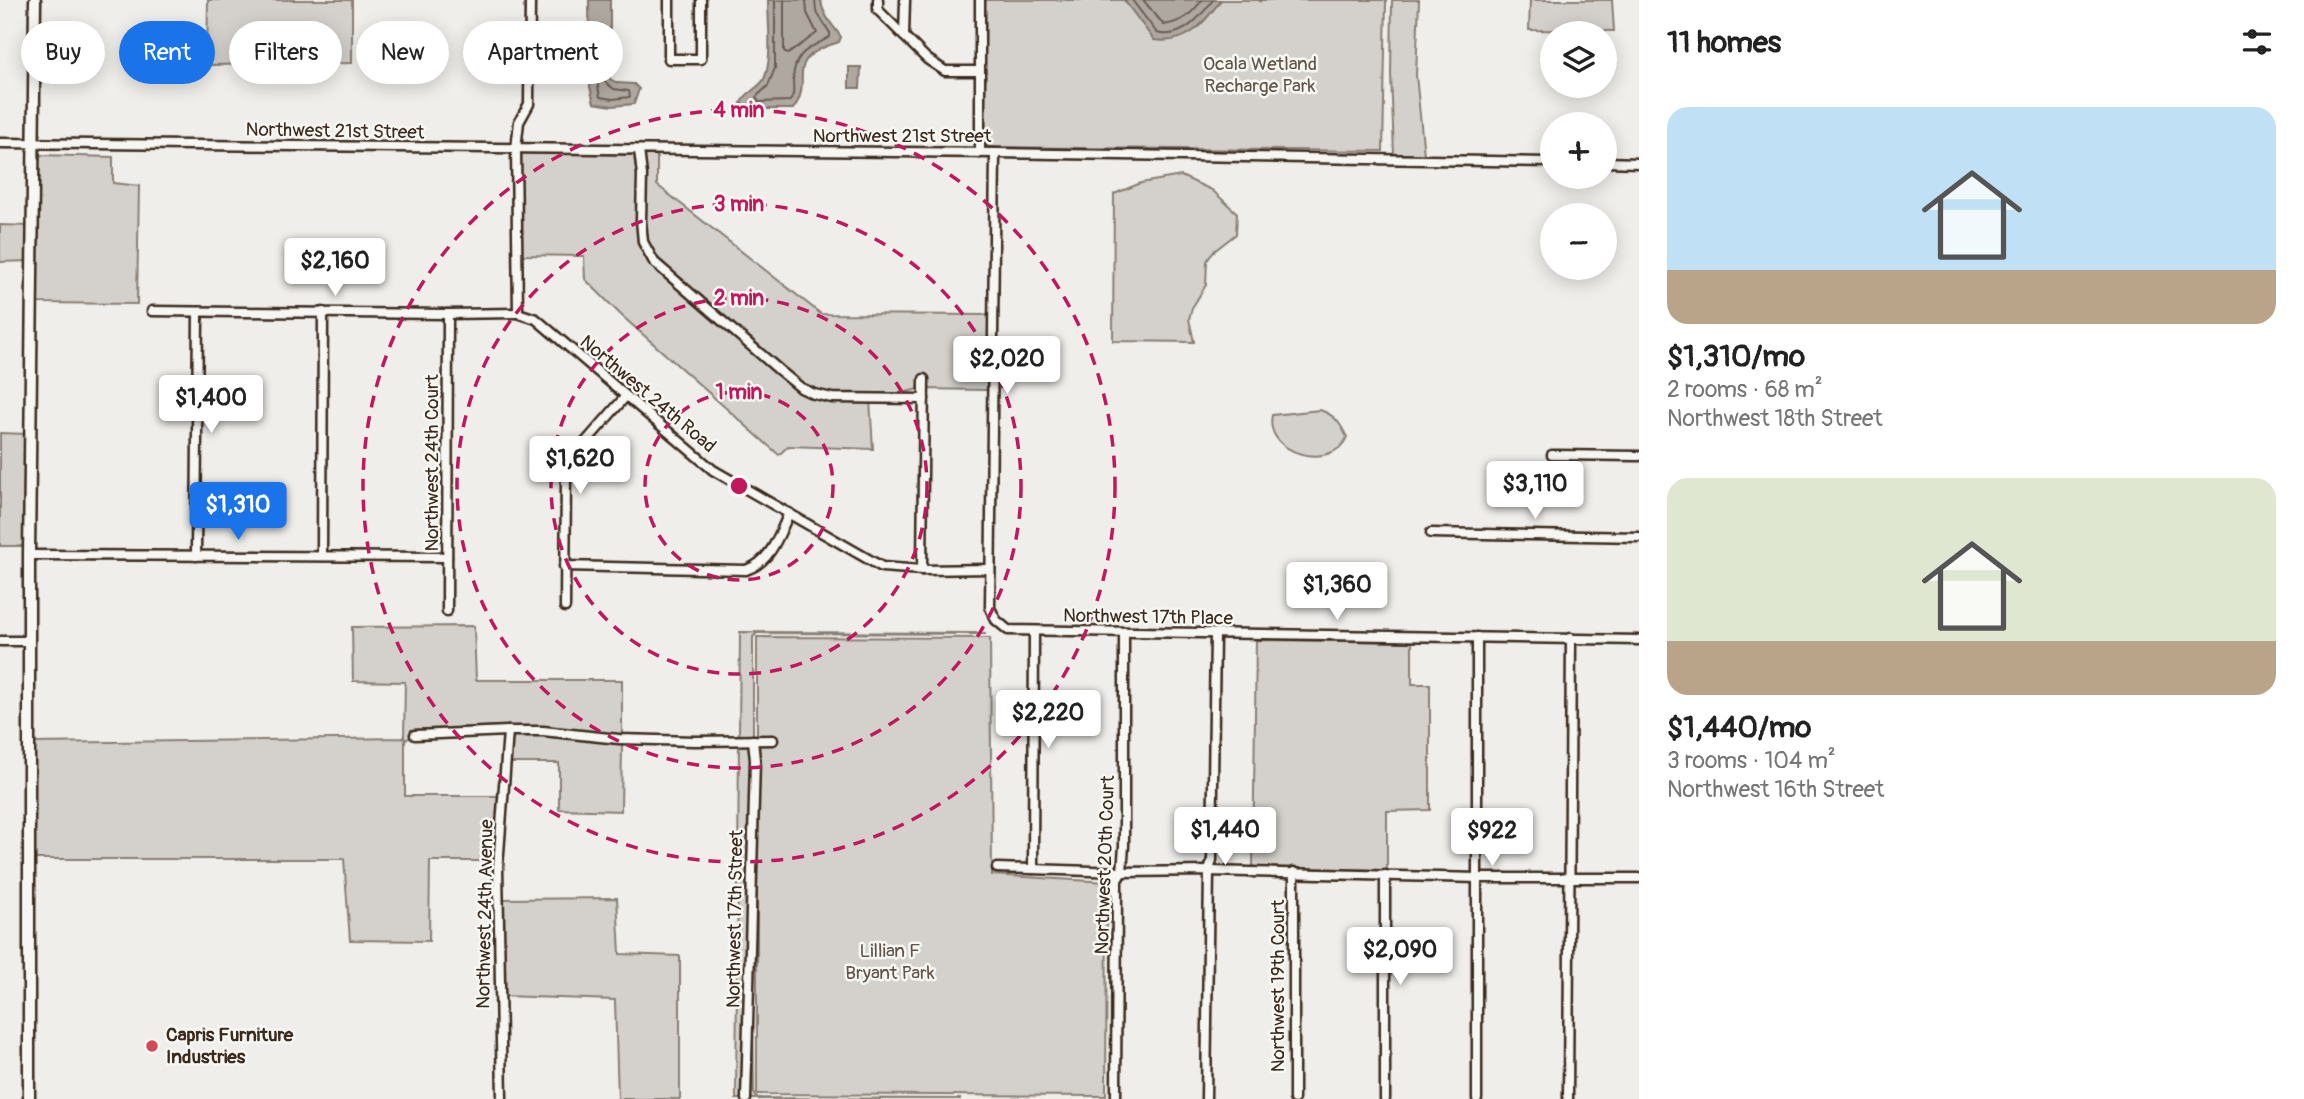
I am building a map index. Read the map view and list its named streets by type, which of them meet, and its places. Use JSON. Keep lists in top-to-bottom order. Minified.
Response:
{"streets":{"street":["Northwest 21st Street","Northwest 24th Road","Northwest 24th Court","Northwest 17th Place","Northwest 20th Court","Northwest 24th Avenue","Northwest 17th Street","Northwest 19th Court"]},"crossings":[["Northwest 21st Street","Northwest 17th Place"],["Northwest 24th Road","Northwest 17th Place"],["Northwest 17th Place","Northwest 20th Court"]],"parks":["Ocala Wetland Recharge Park","Lillian F Bryant Park"],"places":["Capris Furniture Industries"],"page":{"heading":"11 homes","map_buttons":["+","−"],"chip":["Buy","Rent","Filters","New","Apartment"],"list":[{"name":"$1,310/mo","note":"2 rooms · 68 m² · Northwest 18th Street"},{"name":"$1,440/mo","note":"3 rooms · 104 m² · Northwest 16th Street"}],"price":["$2,160","$2,020","$1,400","$1,620","$3,110","$1,310","$1,360","$2,220","$1,440","$922","$2,090"]},"rings":["4 min","3 min","2 min","1 min"]}
